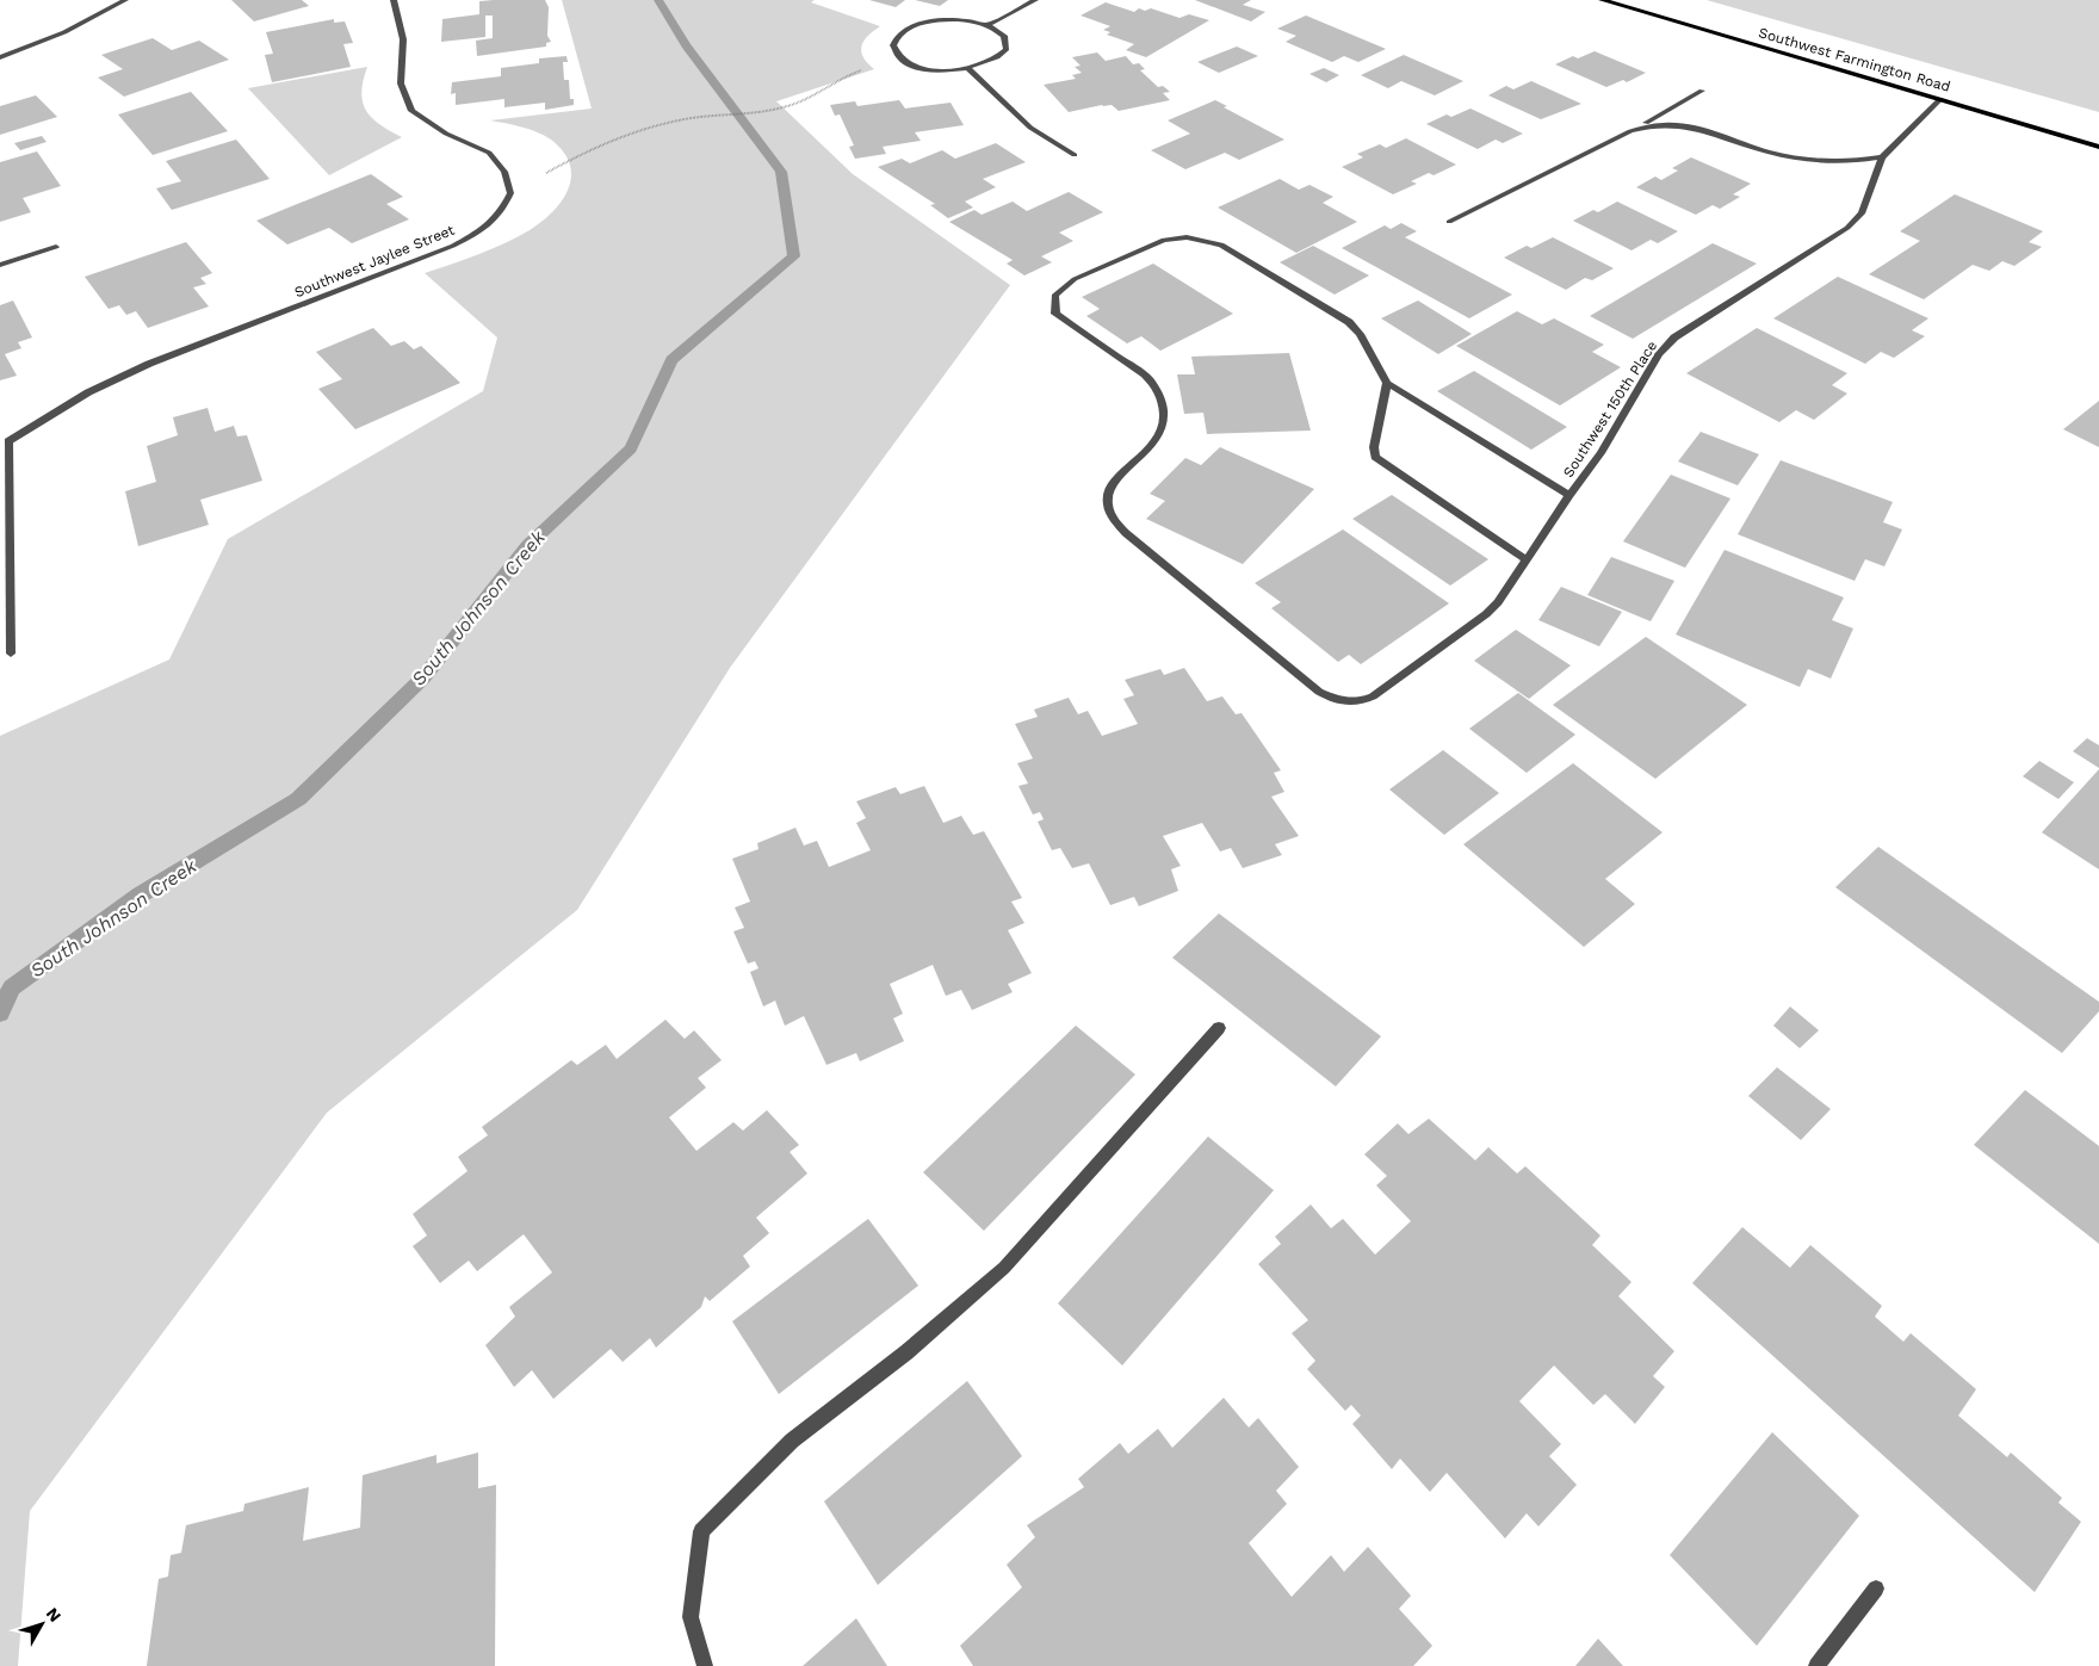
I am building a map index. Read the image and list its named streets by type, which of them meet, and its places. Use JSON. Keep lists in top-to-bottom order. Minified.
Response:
{"streets":{"main road":["Southwest Farmington Road"],"street":["Southwest Jaylee Street","Southwest 150th Place"]},"crossings":[["Southwest Farmington Road","Southwest 150th Place"]],"water":["South Johnson Creek"],"north":"top right"}
